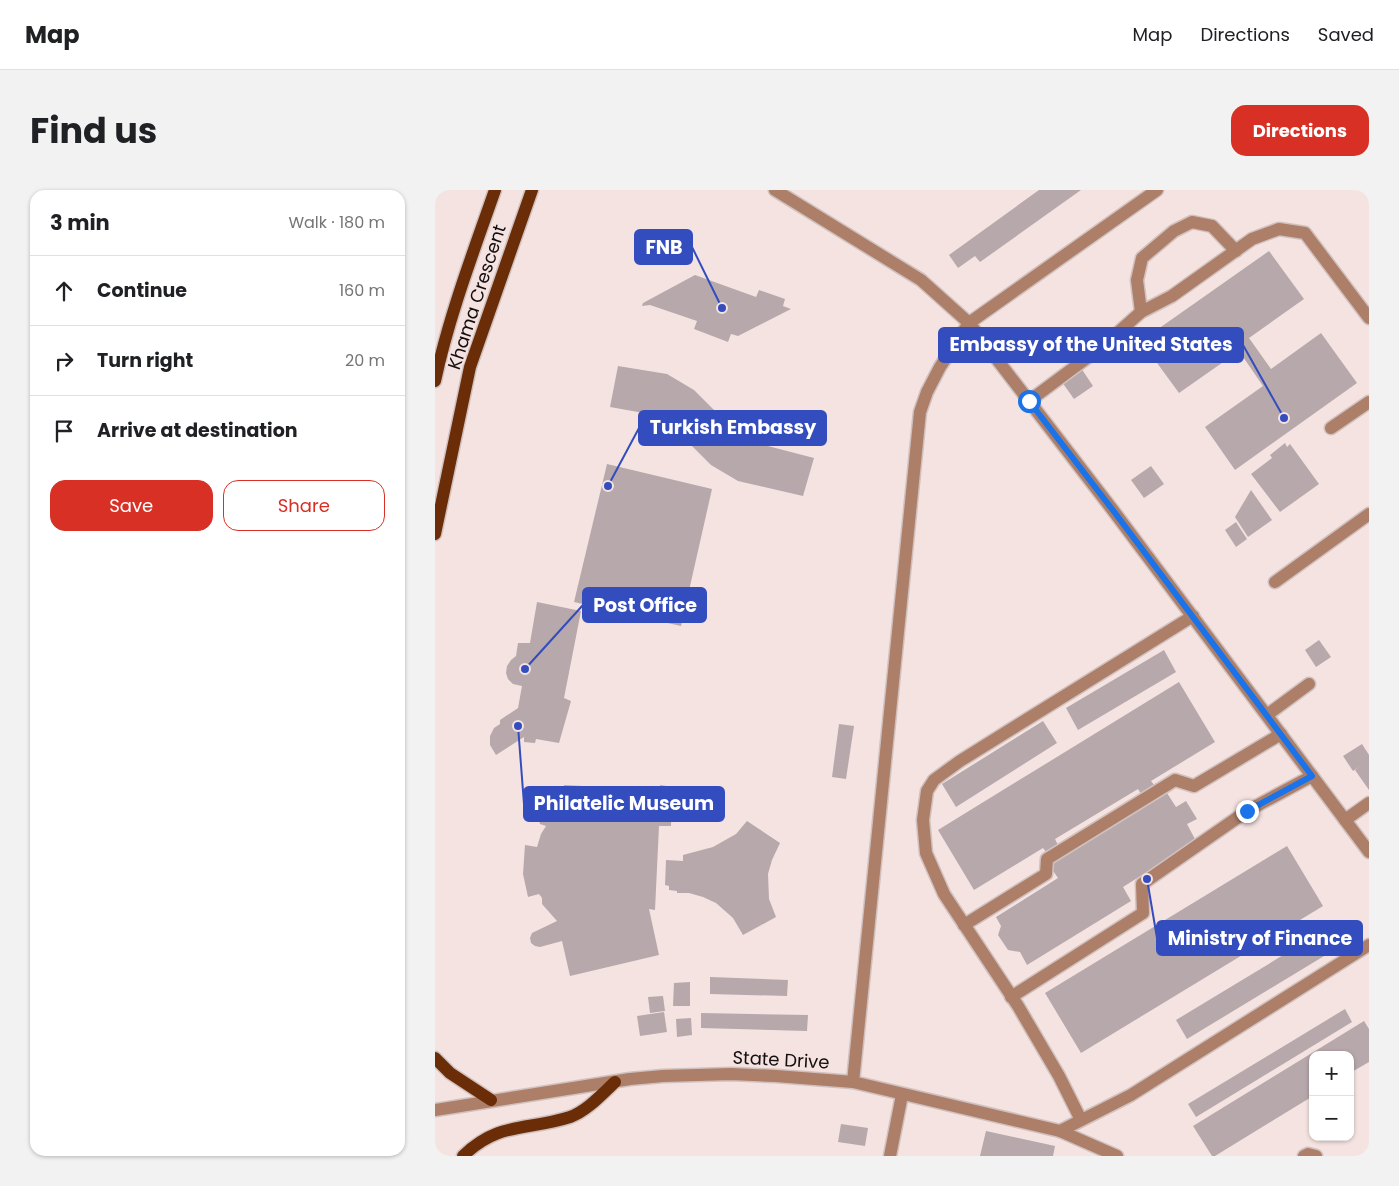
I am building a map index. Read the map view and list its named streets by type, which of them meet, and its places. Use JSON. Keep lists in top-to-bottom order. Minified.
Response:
{"streets":{"main road":["Khama Crescent"],"street":["State Drive"]},"places":["FNB","Embassy of the United States","Turkish Embassy","Post Office","Philatelic Museum","Ministry of Finance"],"page":{"header":"Map","nav":["Map","Directions","Saved"],"title":"Find us","buttons":["Directions",["Save","Share"]],"heading":["3 min","Walk · 180 m"],"list":[["Continue","160 m"],["Turn right","20 m"],"Arrive at destination"],"map_buttons":["+","−"]}}
